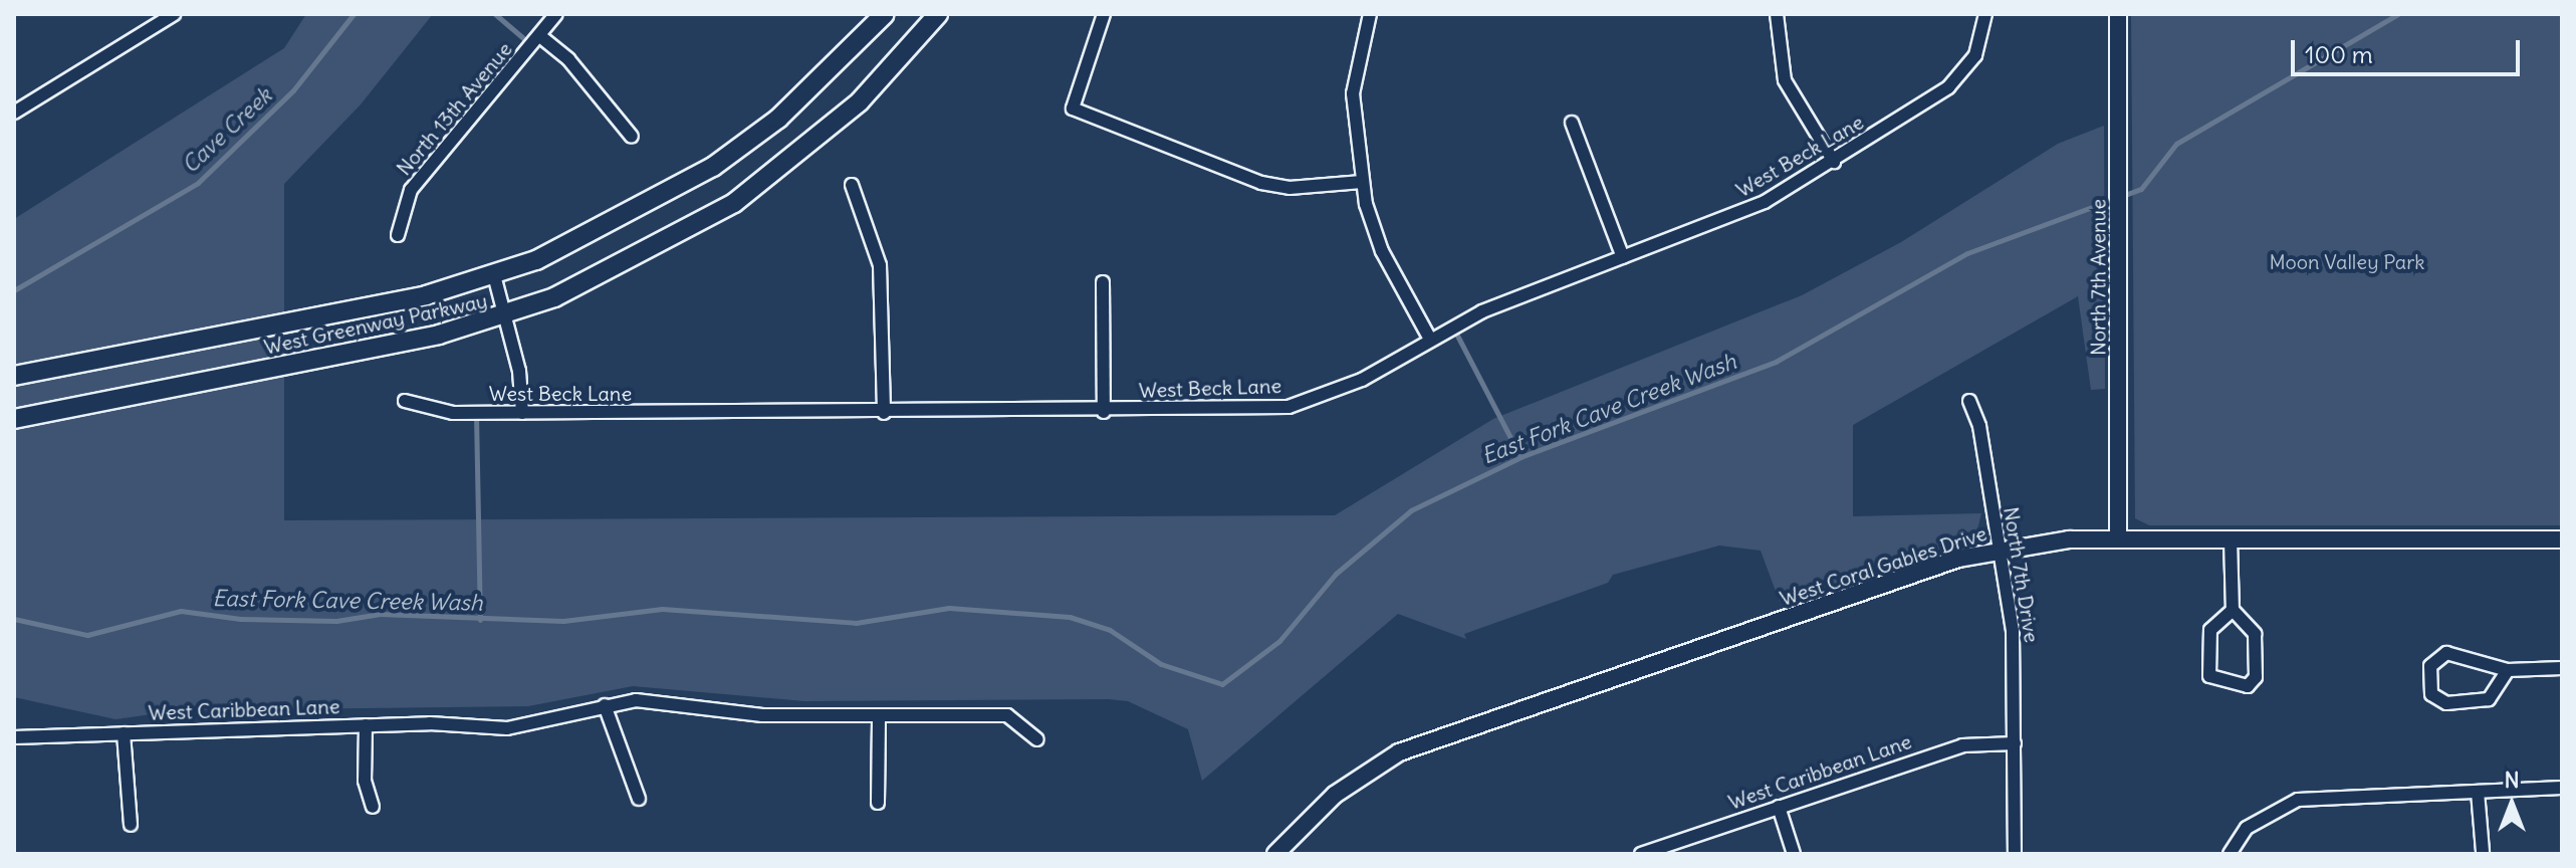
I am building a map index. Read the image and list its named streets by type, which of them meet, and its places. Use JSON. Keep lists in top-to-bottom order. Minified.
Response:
{"streets":{"main road":["West Greenway Parkway"],"street":["North 13th Avenue","West Beck Lane","North 7th Avenue","West Coral Gables Drive","North 7th Drive","West Caribbean Lane"]},"crossings":[["North 7th Avenue","West Coral Gables Drive"],["West Coral Gables Drive","North 7th Drive"],["North 7th Drive","West Caribbean Lane"]],"water":["Cave Creek","East Fork Cave Creek Wash"],"parks":["Moon Valley Park"],"scale_bar":"100 m","north":"top"}
